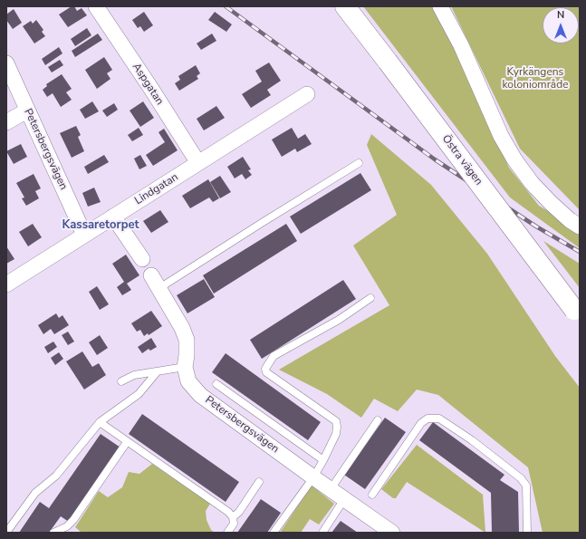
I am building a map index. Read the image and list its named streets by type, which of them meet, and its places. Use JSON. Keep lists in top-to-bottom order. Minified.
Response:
{"streets":{"street":["Aspgatan","Petersbergsvägen","Östra vägen","Lindgatan"]},"crossings":[["Aspgatan","Lindgatan"],["Petersbergsvägen","Lindgatan"]],"districts":["Kassaretorpet"],"parks":["Kyrkängens koloniområde"],"north":"top"}
